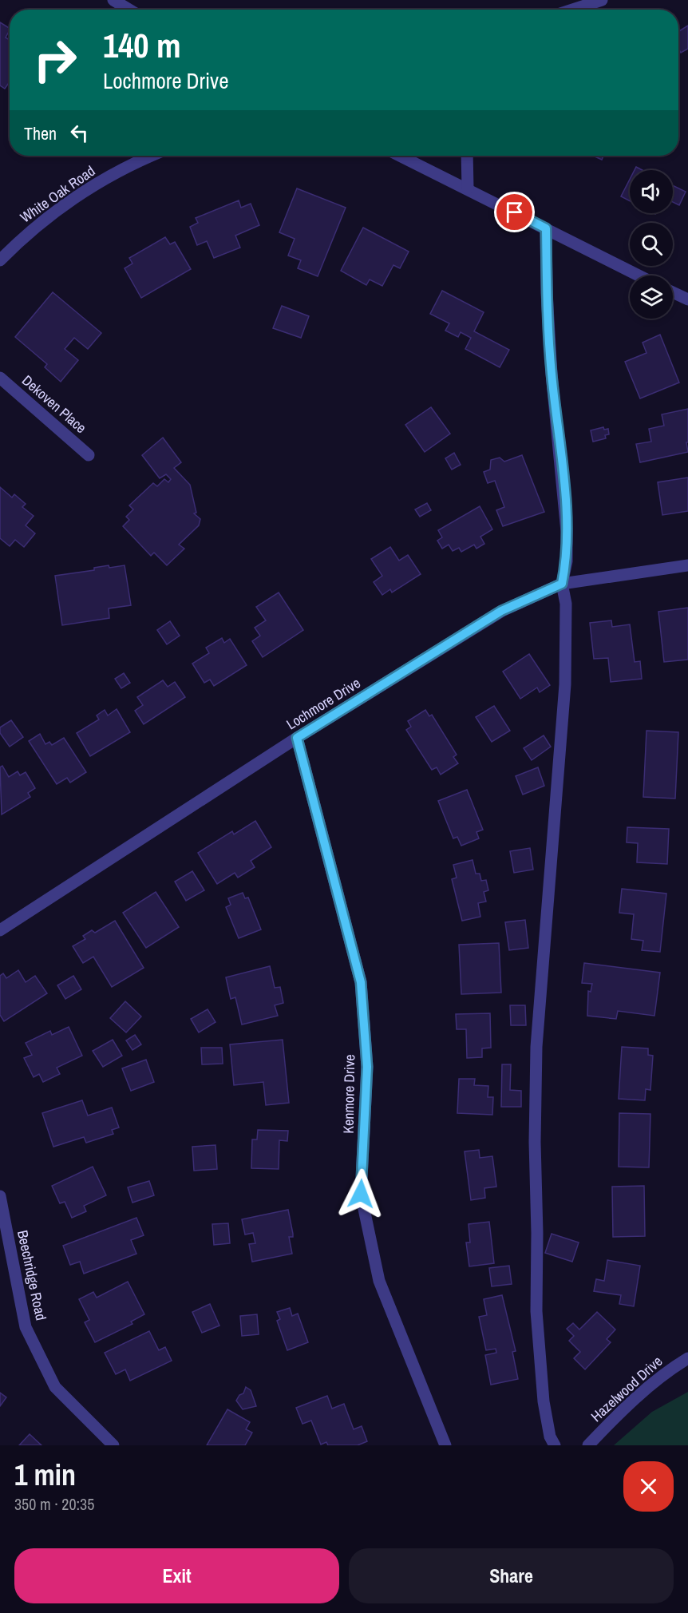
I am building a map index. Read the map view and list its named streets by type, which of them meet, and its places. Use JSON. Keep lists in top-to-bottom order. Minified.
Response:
{"streets":{"street":["White Oak Road","Dekoven Place","Lochmore Drive","Kenmore Drive","Beechridge Road","Hazelwood Drive"]},"crossings":[["Lochmore Drive","Kenmore Drive"]],"page":{"turn":["140 m","Lochmore Drive"],"then":"Then","heading":["1 min","350 m · 20:35"],"buttons":["Exit","Share"]}}
